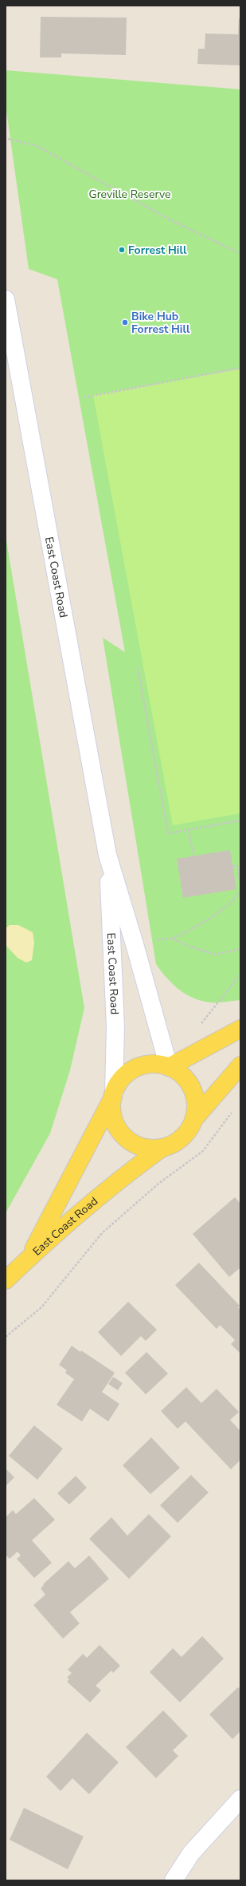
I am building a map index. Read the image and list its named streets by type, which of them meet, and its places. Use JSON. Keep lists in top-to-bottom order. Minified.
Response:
{"streets":{"main road":["East Coast Road"]},"parks":["Greville Reserve"],"places":["Forrest Hill","Bike Hub Forrest Hill"]}
